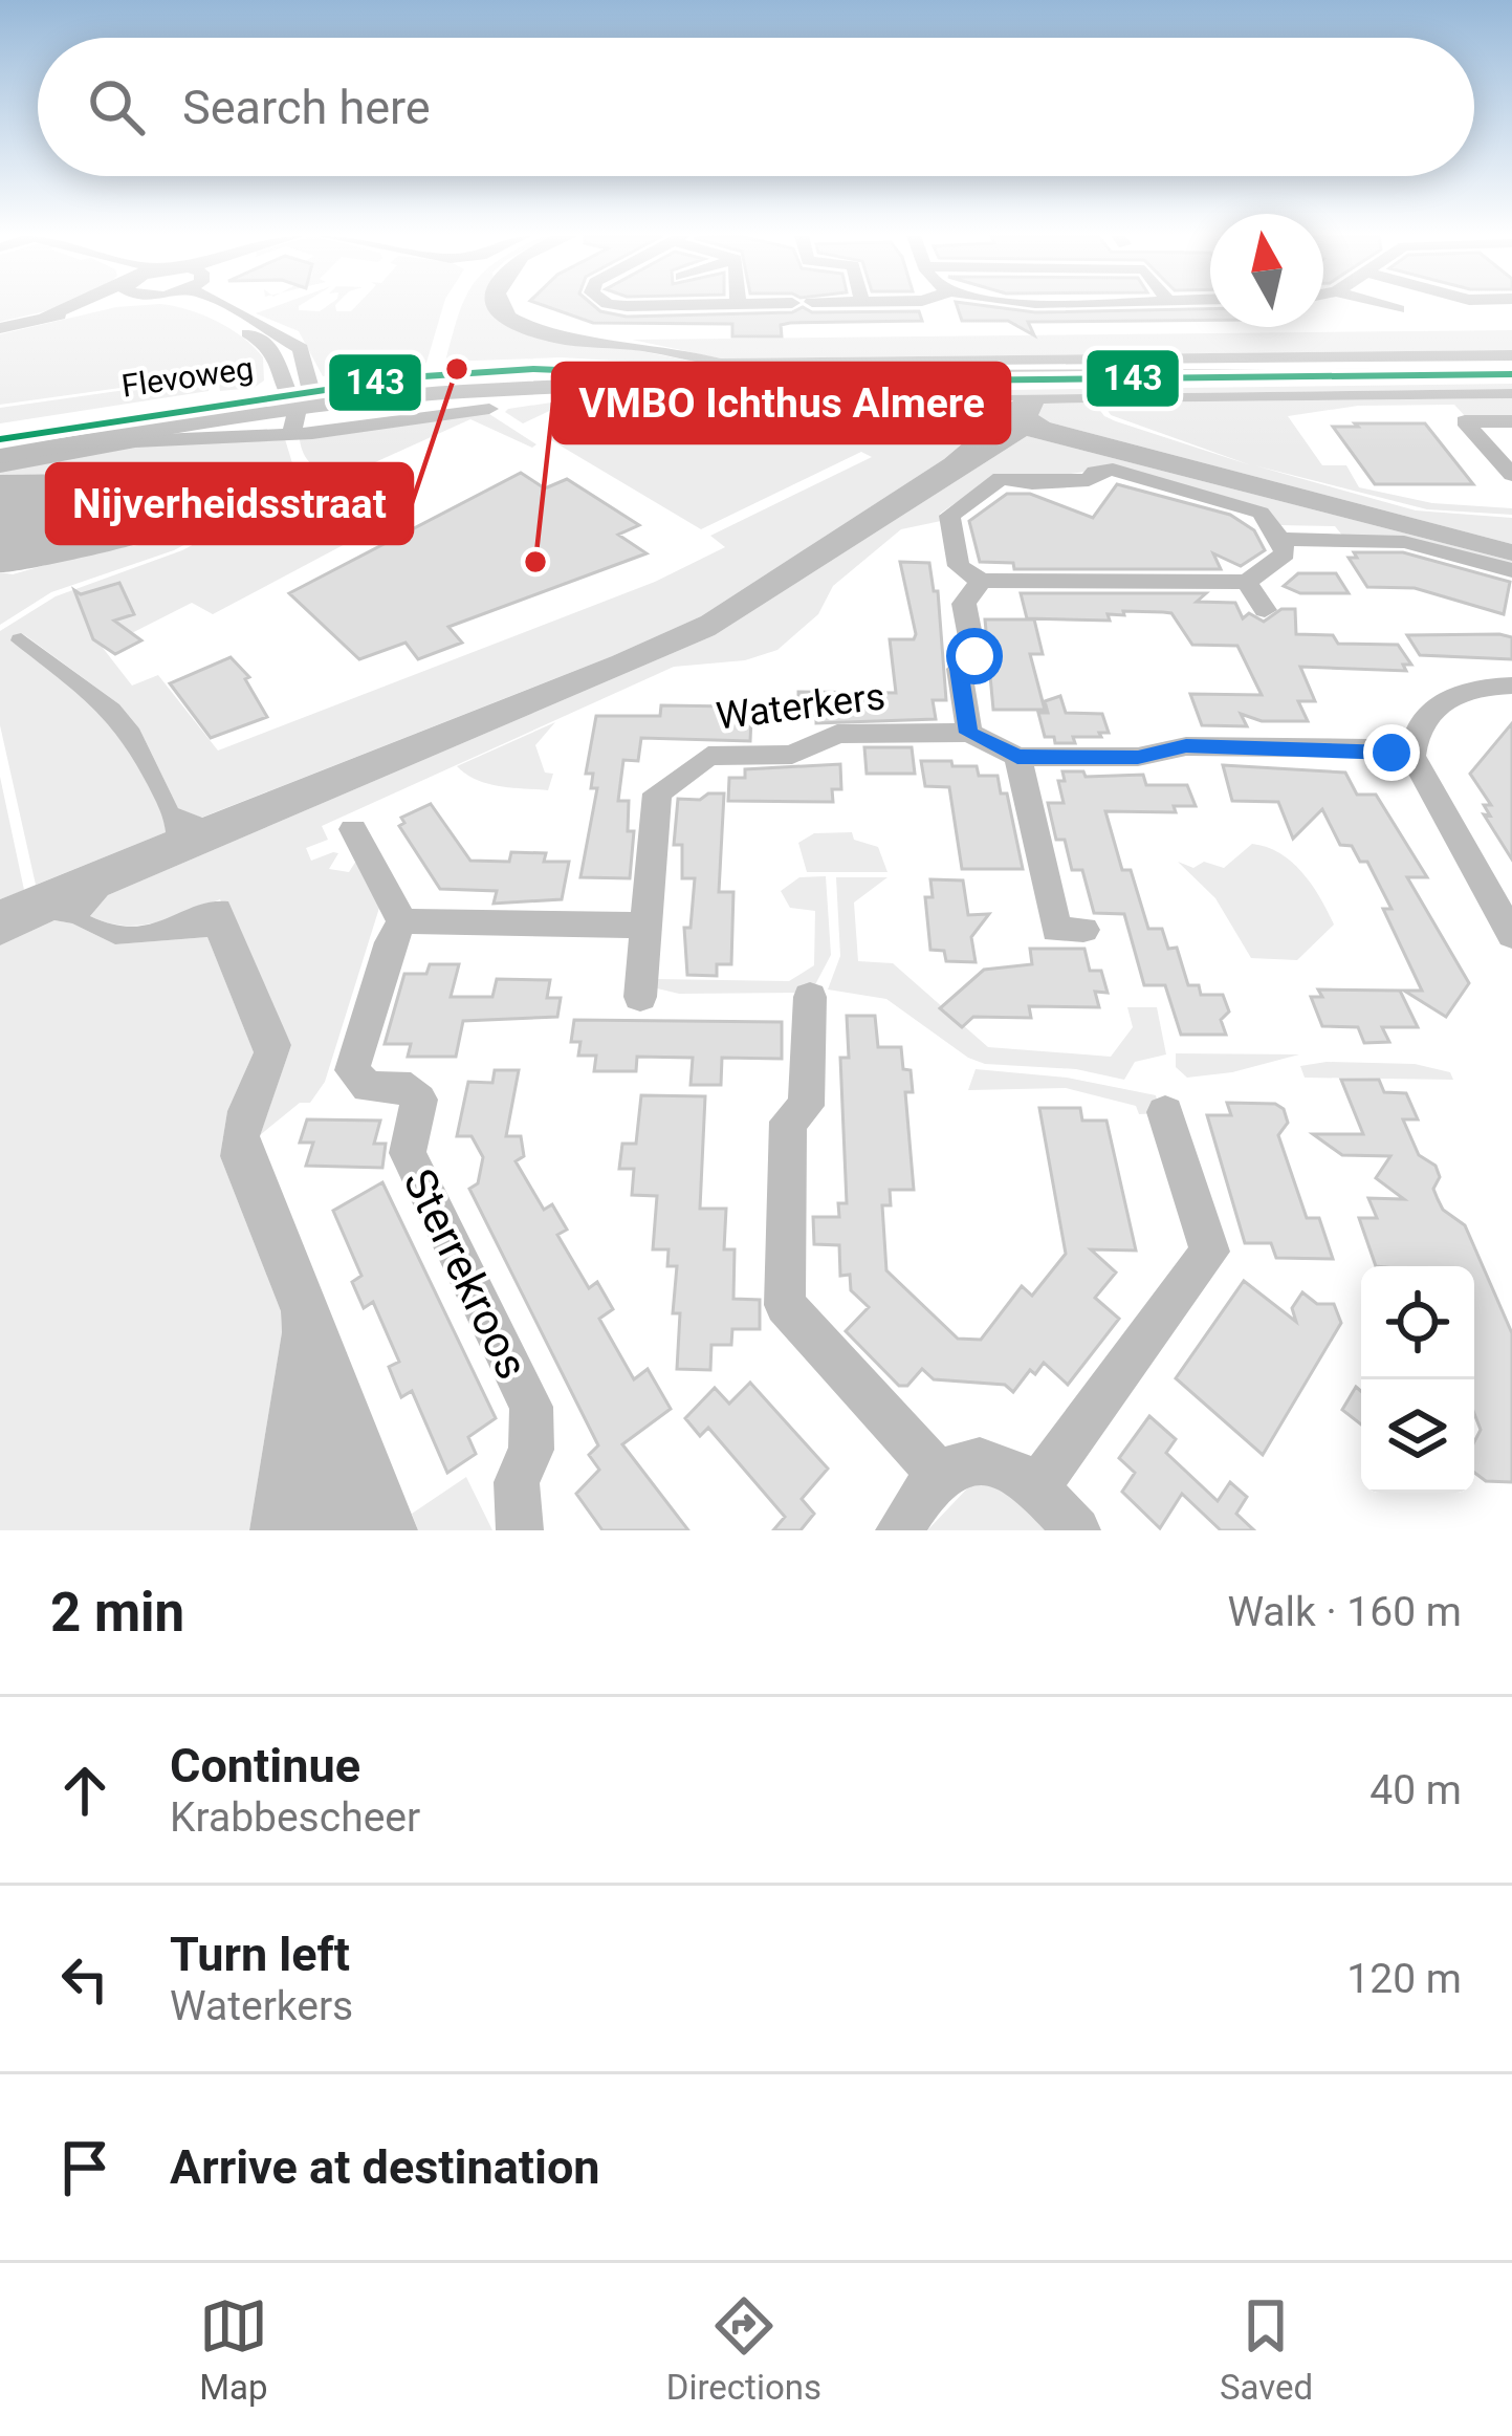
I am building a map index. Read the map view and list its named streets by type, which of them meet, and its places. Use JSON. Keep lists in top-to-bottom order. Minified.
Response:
{"streets":{"main road":["Flevoweg"],"street":["Waterkers","Sterrekroos"]},"places":["Nijverheidsstraat","VMBO Ichthus Almere"],"lines":["transit line 143"],"north":"top","page":{"search":"Search here","heading":["2 min","Walk · 160 m"],"list":[["Continue","Krabbescheer","40 m"],["Turn left","Waterkers","120 m"],"Arrive at destination"],"nav":["Map","Directions","Saved"]}}
